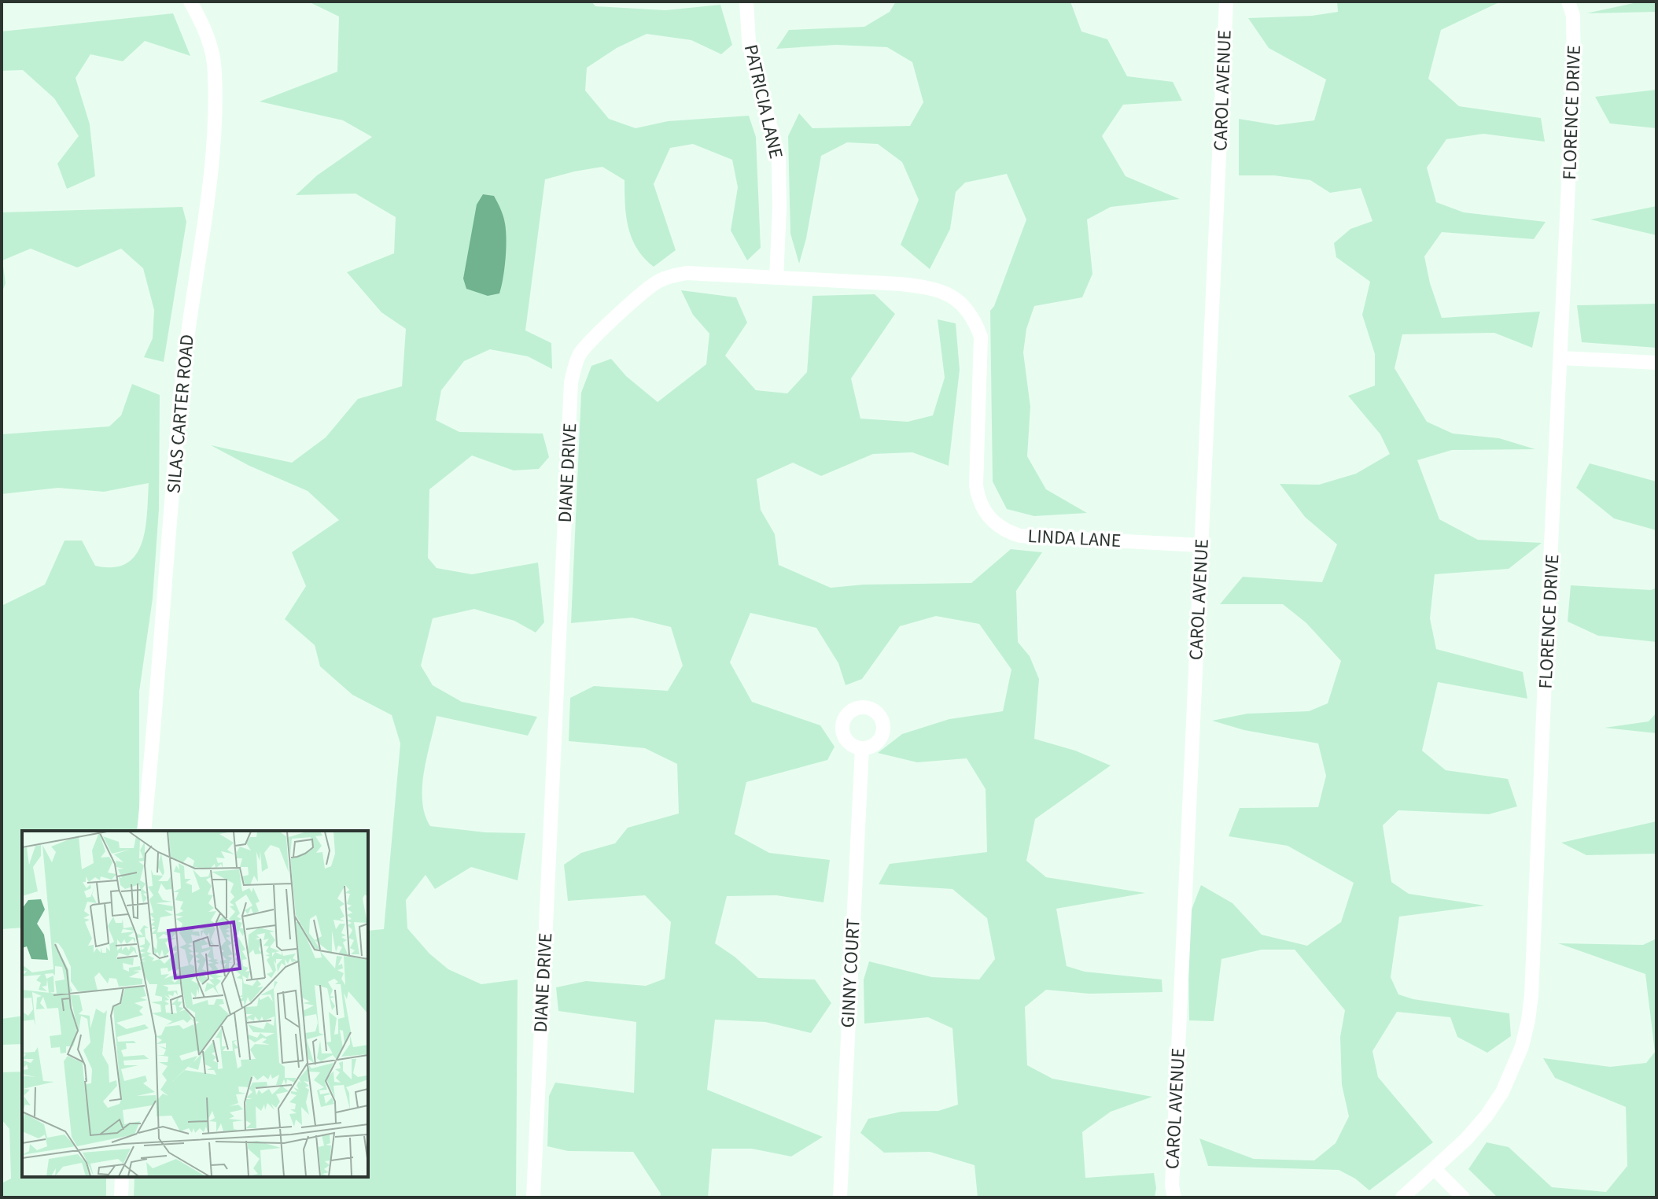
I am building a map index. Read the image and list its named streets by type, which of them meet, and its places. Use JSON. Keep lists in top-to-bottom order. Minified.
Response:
{"streets":{"street":["CAROL AVENUE","PATRICIA LANE","FLORENCE DRIVE","SILAS CARTER ROAD","DIANE DRIVE","LINDA LANE","GINNY COURT"]},"crossings":[["CAROL AVENUE","LINDA LANE"],["PATRICIA LANE","DIANE DRIVE"],["DIANE DRIVE","LINDA LANE"]]}
